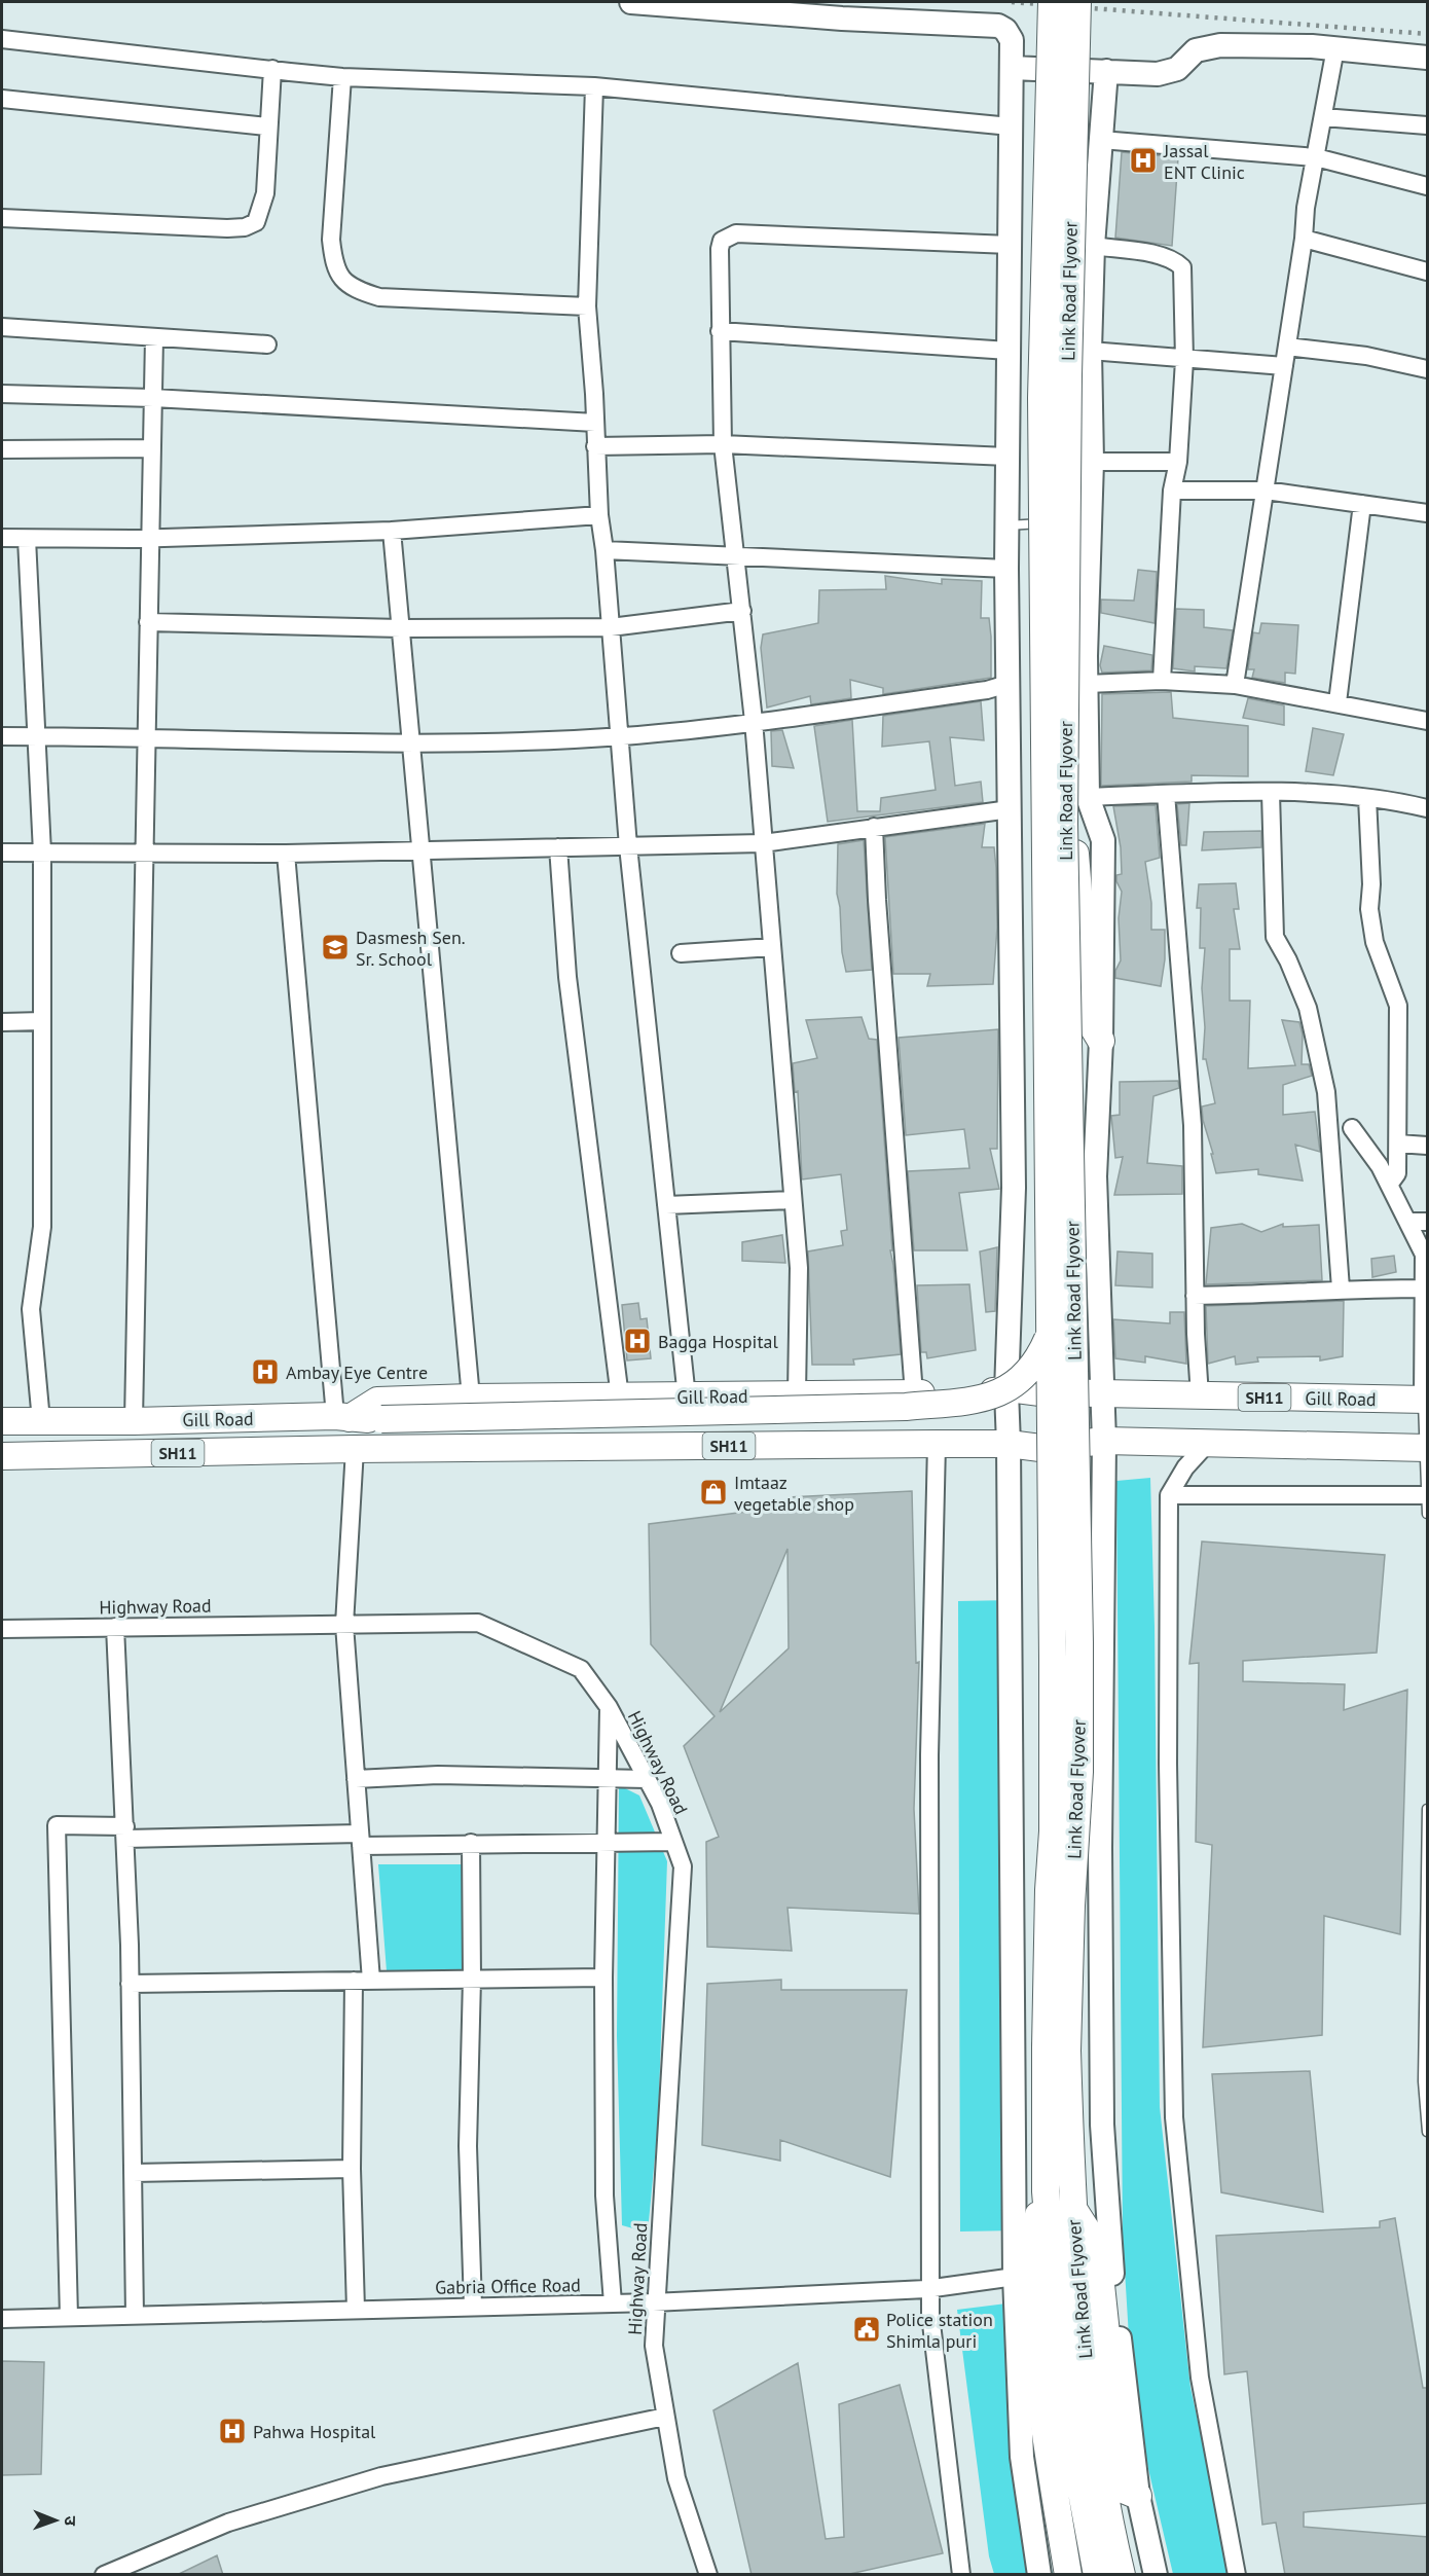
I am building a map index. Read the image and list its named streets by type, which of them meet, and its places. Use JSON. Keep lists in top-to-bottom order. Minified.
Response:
{"streets":{"main road":["Link Road Flyover","Gill Road","SH11"],"street":["Highway Road","Gabria Office Road"]},"crossings":[["Highway Road","Gabria Office Road"]],"places":{"hospital":["Jassal ENT Clinic","Bagga Hospital","Ambay Eye Centre","Pahwa Hospital"],"school or university":["Dasmesh Sen. Sr. School"],"shop":["Imtaaz vegetable shop"],"public building":["Police station Shimla puri"]},"north":"right"}
